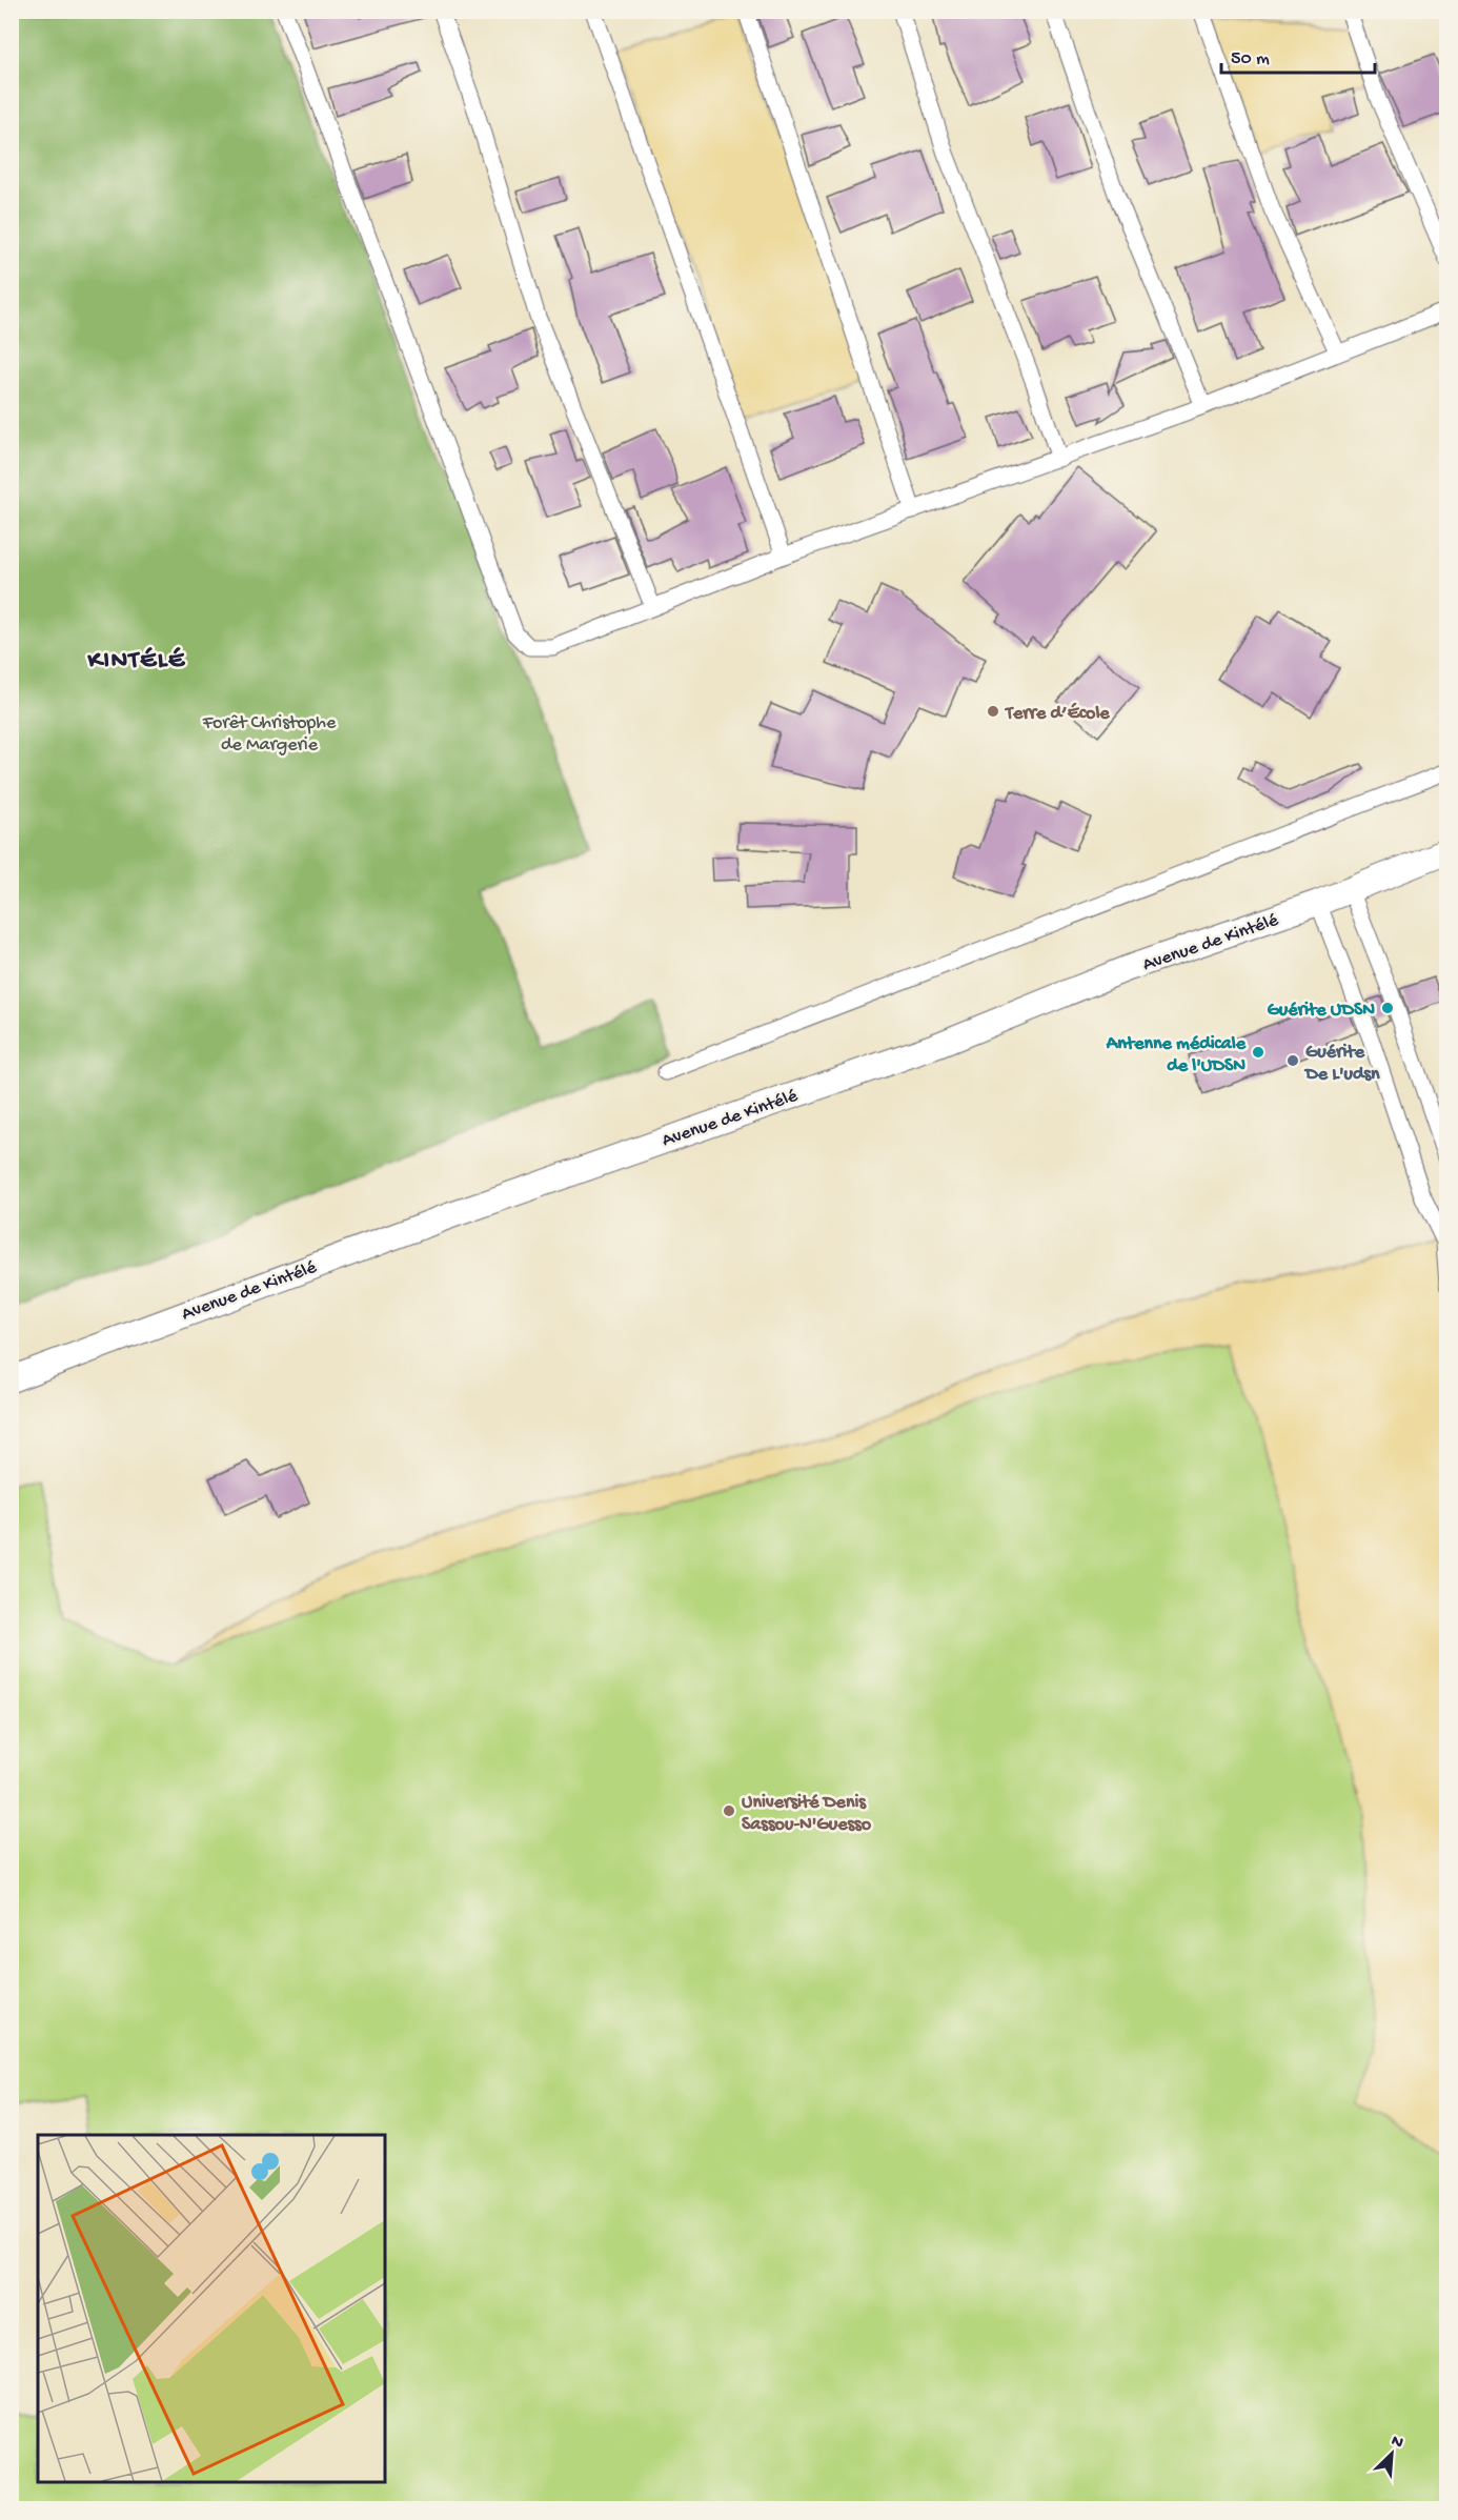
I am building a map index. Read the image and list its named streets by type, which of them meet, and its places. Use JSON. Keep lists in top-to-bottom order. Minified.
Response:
{"streets":{"main road":["Avenue de Kintélé"]},"districts":["KINTÉLÉ"],"parks":["Forêt Christophe de Margerie"],"places":["Terre d’École","Guérite UDSN","Antenne médicale de l'UDSN","Guérite De L'udsn","Université Denis Sassou-N'Guesso"],"scale_bar":"50 m","north":"top right"}
